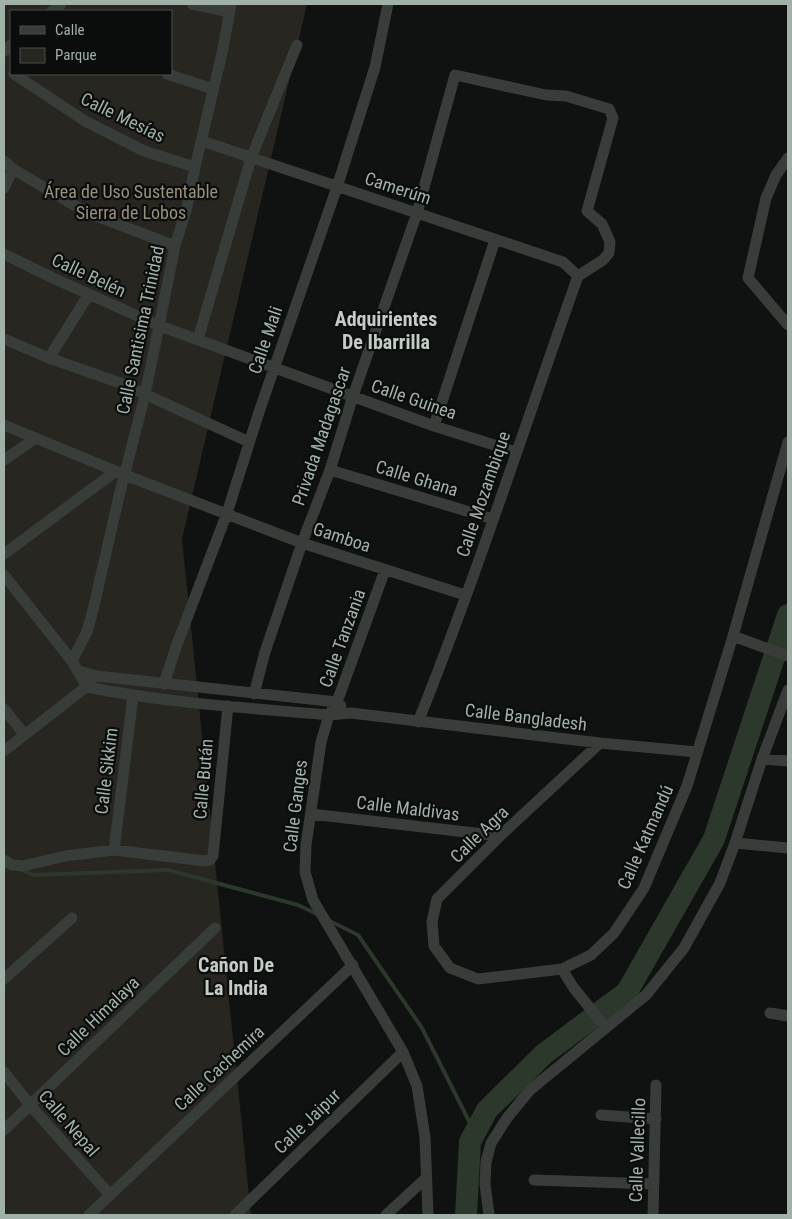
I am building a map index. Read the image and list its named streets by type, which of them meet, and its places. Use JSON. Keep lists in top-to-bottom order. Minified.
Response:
{"streets":{"street":["Calle Mesías","Camerúm","Calle Belén","Calle Santisima Trinidad","Calle Mali","Calle Guinea","Privada Madagascar","Calle Ghana","Calle Mozambique","Gamboa","Calle Tanzania","Calle Bangladesh","Calle Sikkim","Calle Bután","Calle Ganges","Calle Maldivas","Calle Agra","Calle Katmandú","Calle Himalaya","Calle Cachemira","Calle Jaipur","Calle Nepal","Calle Vallecillo"]},"crossings":[["Calle Mesías","Calle Santisima Trinidad"],["Camerúm","Calle Santisima Trinidad"],["Camerúm","Calle Mali"],["Camerúm","Privada Madagascar"],["Camerúm","Calle Mozambique"],["Calle Belén","Calle Santisima Trinidad"],["Calle Belén","Calle Guinea"],["Calle Santisima Trinidad","Calle Guinea"],["Calle Santisima Trinidad","Gamboa"],["Calle Mali","Calle Guinea"],["Calle Mali","Gamboa"],["Calle Guinea","Privada Madagascar"],["Calle Guinea","Calle Mozambique"],["Privada Madagascar","Calle Ghana"],["Privada Madagascar","Calle Mozambique"],["Privada Madagascar","Gamboa"],["Calle Ghana","Calle Mozambique"],["Calle Mozambique","Gamboa"],["Calle Mozambique","Calle Bangladesh"],["Gamboa","Calle Tanzania"],["Calle Tanzania","Calle Bangladesh"],["Calle Tanzania","Calle Ganges"],["Calle Bangladesh","Calle Sikkim"],["Calle Bangladesh","Calle Bután"],["Calle Bangladesh","Calle Ganges"],["Calle Bangladesh","Calle Agra"],["Calle Bangladesh","Calle Katmandú"],["Calle Sikkim","Calle Bután"],["Calle Ganges","Calle Maldivas"],["Calle Ganges","Calle Cachemira"],["Calle Maldivas","Calle Agra"],["Calle Agra","Calle Katmandú"],["Calle Himalaya","Calle Nepal"],["Calle Cachemira","Calle Nepal"]],"districts":["Adquirientes De Ibarrilla","Cañon De La India"],"parks":["Área de Uso Sustentable Sierra de Lobos"],"legend":["Calle","Parque"]}
